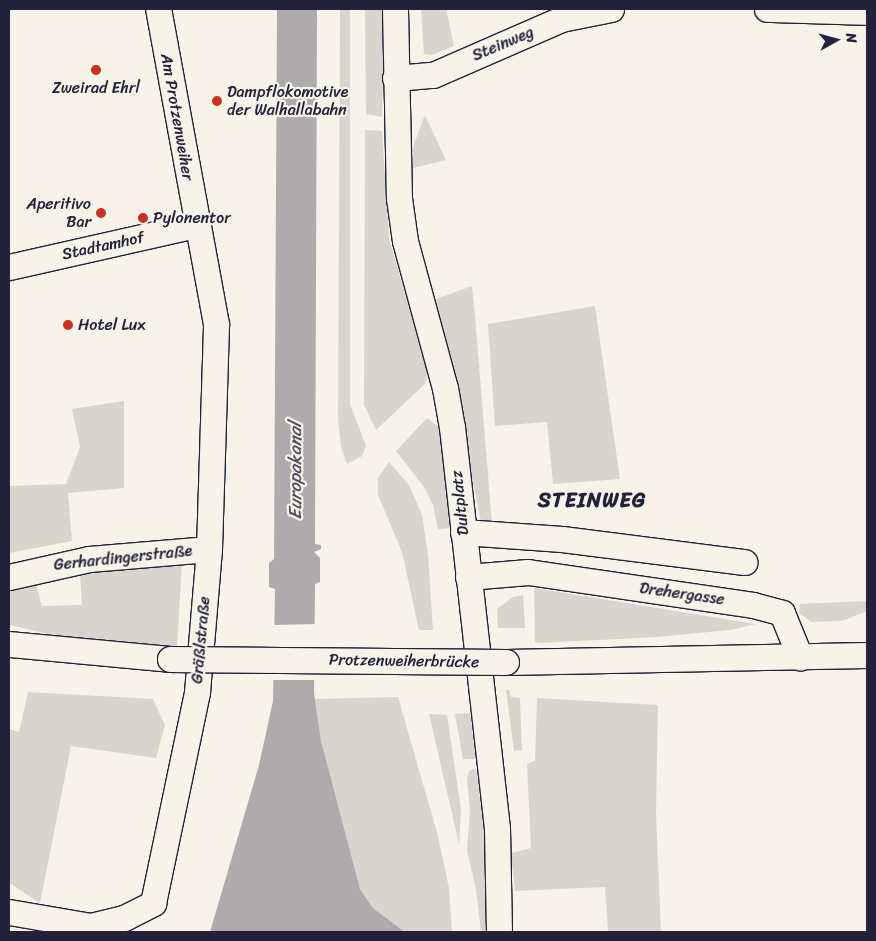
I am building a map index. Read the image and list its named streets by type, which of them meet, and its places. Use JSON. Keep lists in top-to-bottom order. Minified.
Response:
{"streets":{"street":["Steinweg","Am Protzenweiher","Stadtamhof","Dultplatz","Gerhardingerstraße","Drehergasse","Gräßlstraße","Protzenweiherbrücke"]},"crossings":[["Steinweg","Dultplatz"],["Am Protzenweiher","Stadtamhof"],["Am Protzenweiher","Gräßlstraße"],["Stadtamhof","Gräßlstraße"],["Dultplatz","Drehergasse"],["Gerhardingerstraße","Gräßlstraße"],["Drehergasse","Protzenweiherbrücke"]],"districts":["STEINWEG"],"water":["Europakanal"],"places":["Zweirad Ehrl","Dampflokomotive der Walhallabahn","Aperitivo Bar","Pylonentor","Hotel Lux"],"north":"right"}
